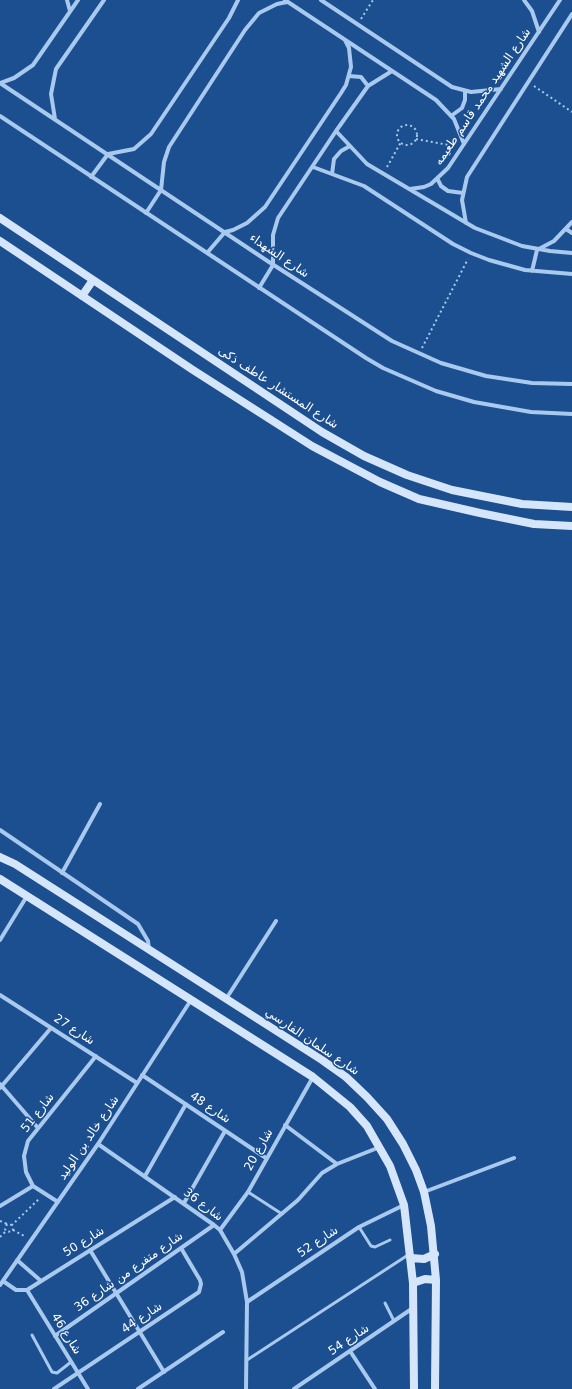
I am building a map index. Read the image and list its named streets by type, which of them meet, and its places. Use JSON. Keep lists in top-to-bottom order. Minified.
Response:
{"streets":{"street":["شارع الشهيد محمد قاسم طعيمه","شارع الشهداء","شارع المستشار عاطف ذكى","شارع 27","شارع سلمان الفارسي","شارع 48","شارع 51","شارع خالد بن الوليد","شارع 20","شارع 36","شارع 50","شارع 52","شارع متفرع من شارع 36","شارع 44","شارع 46","شارع 54"]},"crossings":[["شارع 27","شارع 51"],["شارع 27","شارع خالد بن الوليد"],["شارع 48","شارع خالد بن الوليد"],["شارع 48","شارع 20"],["شارع خالد بن الوليد","شارع 36"],["شارع 20","شارع 36"],["شارع 36","شارع 50"],["شارع 36","شارع 52"],["شارع 36","شارع متفرع من شارع 36"],["شارع 50","شارع 46"],["شارع متفرع من شارع 36","شارع 44"],["شارع متفرع من شارع 36","شارع 46"],["شارع 44","شارع 46"]]}
